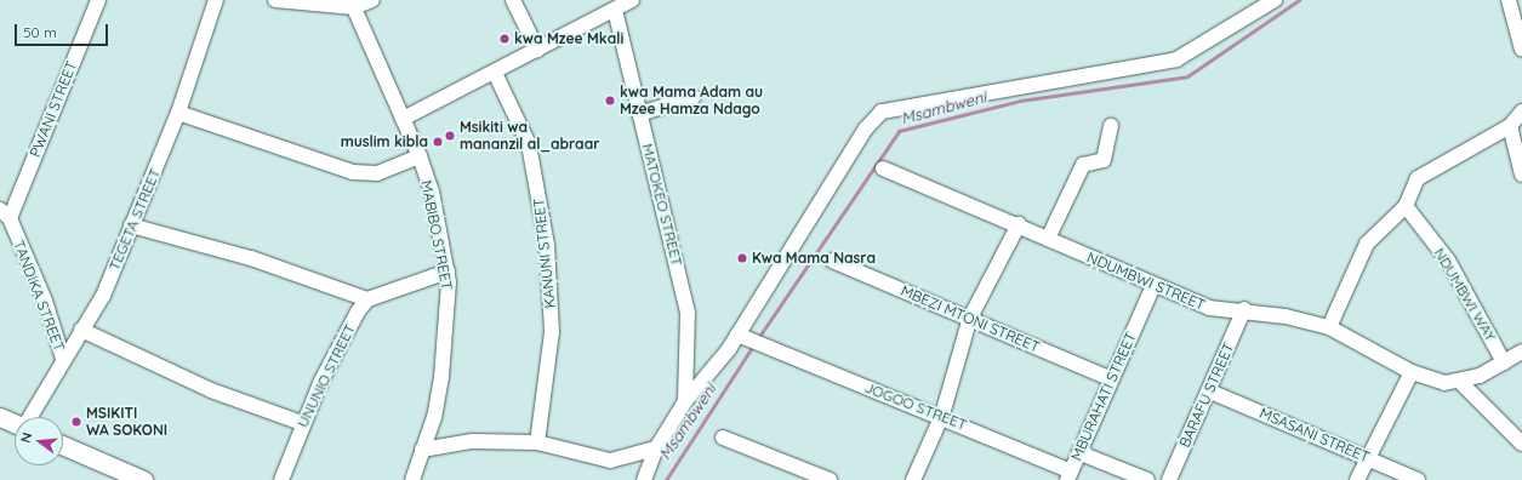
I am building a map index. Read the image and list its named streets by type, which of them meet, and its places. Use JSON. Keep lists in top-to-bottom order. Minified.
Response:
{"streets":{"street":["PWANI STREET","MATOKEO STREET","TEGETA STREET","MABIBO STREET","KANUNI STREET","NDUMBWI STREET","NDUMBWI WAY","TANDIKA STREET","MBEZI MTONI STREET","UNUNIO STREET","BARAFU STREET","MBURAHATI STREET","JOGOO STREET","MSASANI STREET"]},"crossings":[["PWANI STREET","TANDIKA STREET"],["TEGETA STREET","TANDIKA STREET"],["NDUMBWI STREET","BARAFU STREET"],["NDUMBWI STREET","MBURAHATI STREET"],["MBEZI MTONI STREET","MBURAHATI STREET"],["BARAFU STREET","MSASANI STREET"],["MBURAHATI STREET","JOGOO STREET"]],"water":["Msambweni"],"places":["kwa Mzee Mkali","kwa Mama Adam au Mzee Hamza Ndago","Msikiti wa mananzil al_abraar","muslim kibla","Kwa Mama Nasra","MSIKITI WA SOKONI"],"scale_bar":"50 m","north":"left"}
